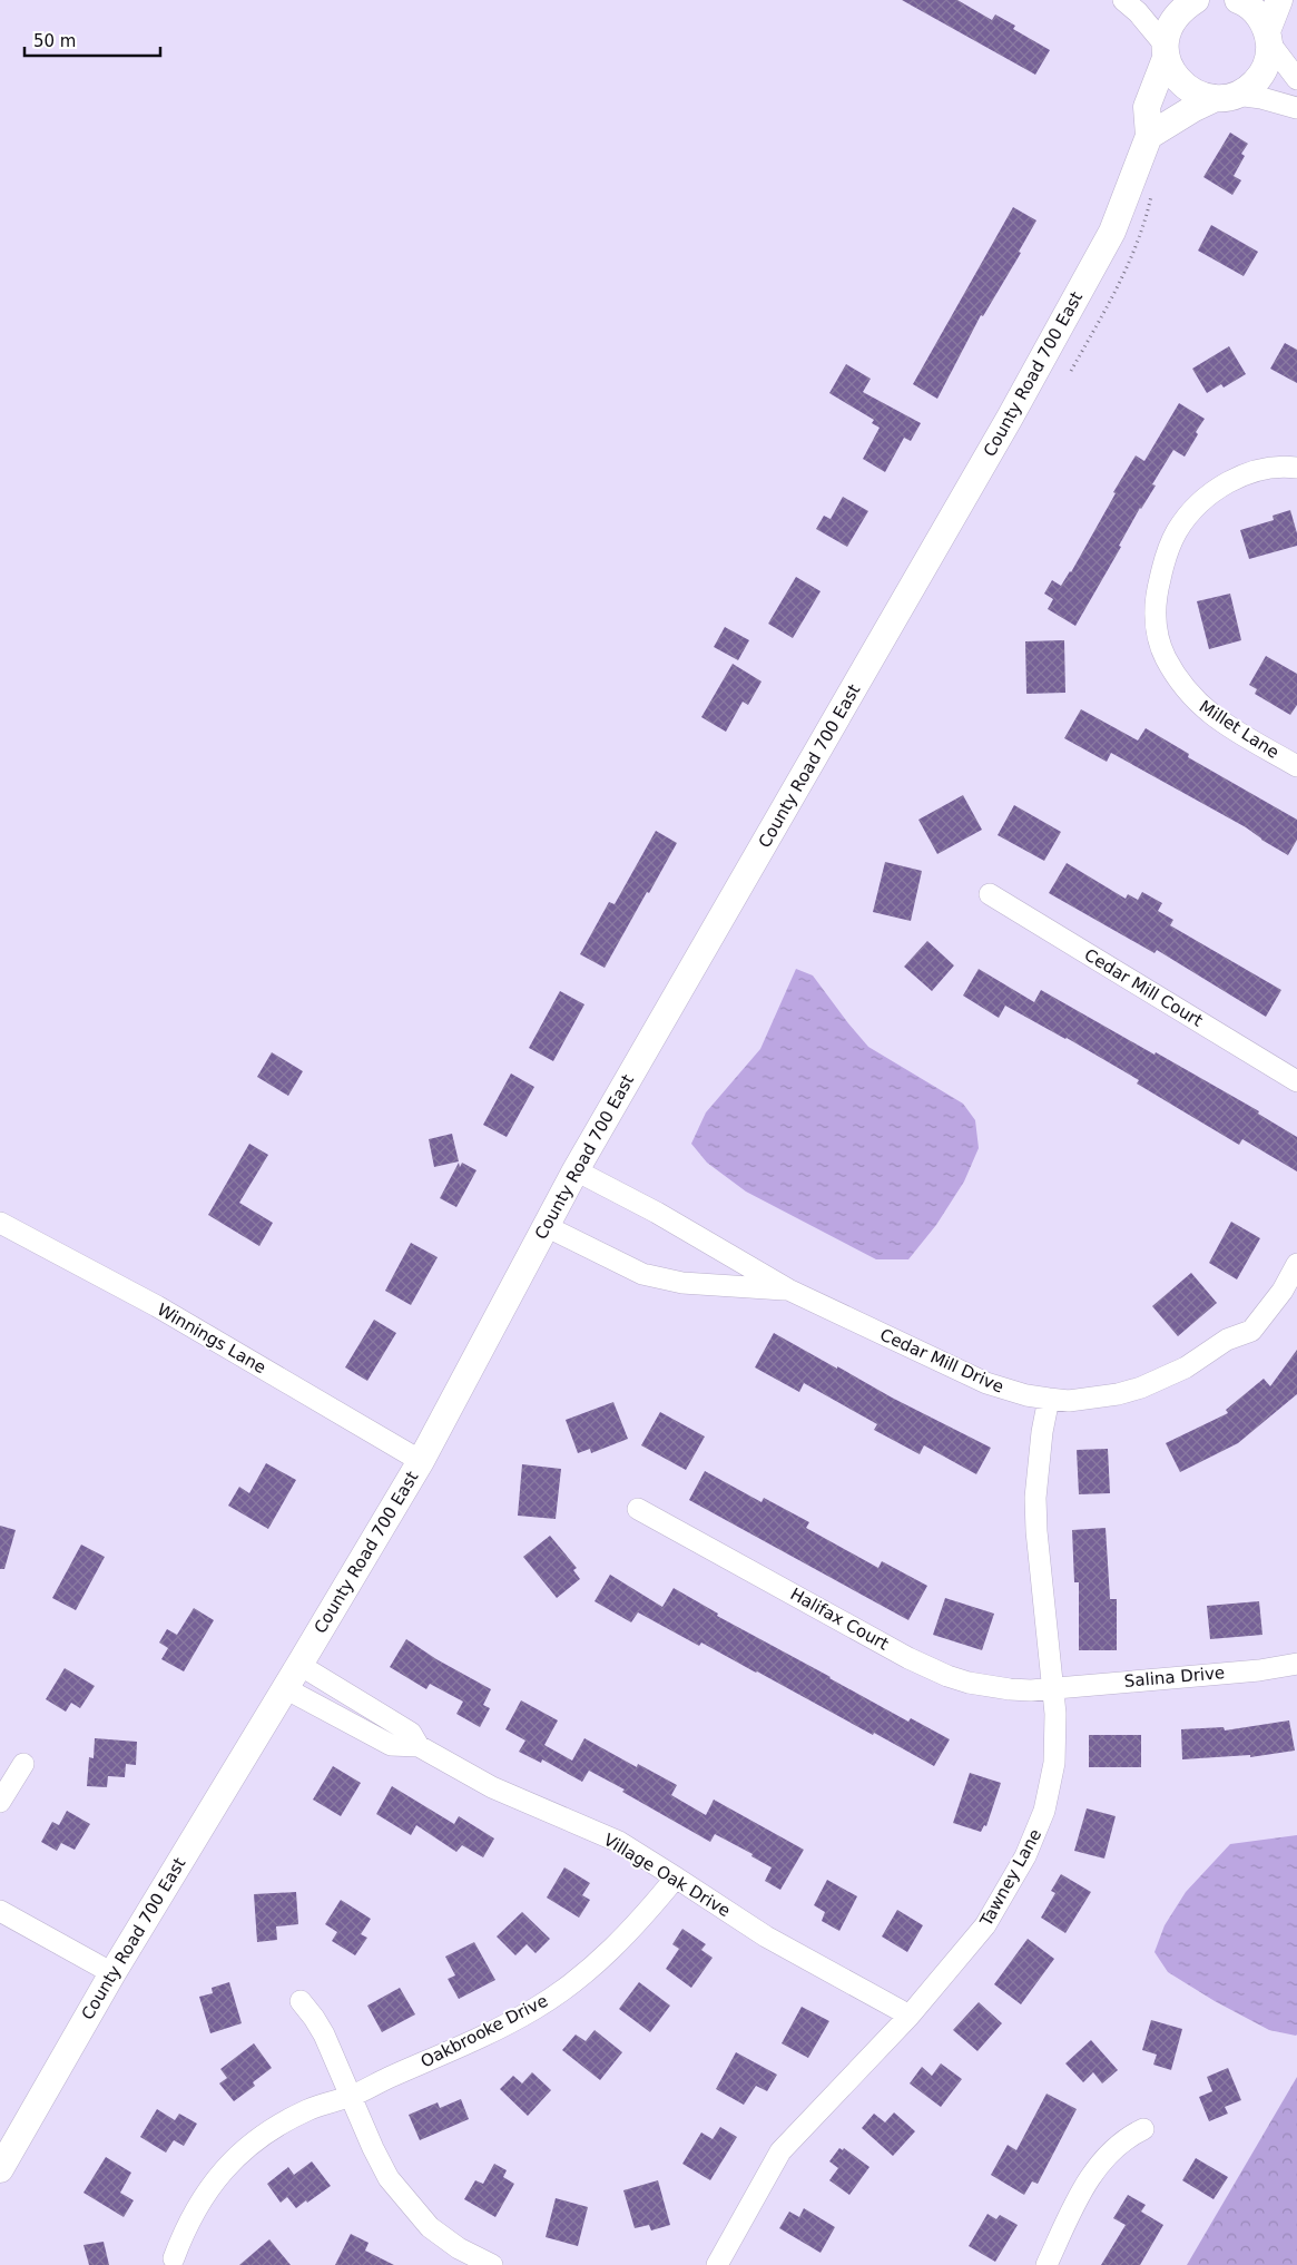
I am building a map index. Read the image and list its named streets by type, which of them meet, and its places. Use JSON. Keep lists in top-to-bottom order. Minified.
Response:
{"streets":{"main road":["County Road 700 East"],"street":["Millet Lane","Cedar Mill Court","Winnings Lane","Cedar Mill Drive","Halifax Court","Salina Drive","Village Oak Drive","Tawney Lane","Oakbrooke Drive"]},"crossings":[["County Road 700 East","Winnings Lane"],["County Road 700 East","Cedar Mill Drive"],["County Road 700 East","Village Oak Drive"],["Cedar Mill Drive","Tawney Lane"],["Halifax Court","Salina Drive"],["Halifax Court","Tawney Lane"],["Salina Drive","Tawney Lane"],["Village Oak Drive","Tawney Lane"],["Village Oak Drive","Oakbrooke Drive"]],"scale_bar":"50 m"}
